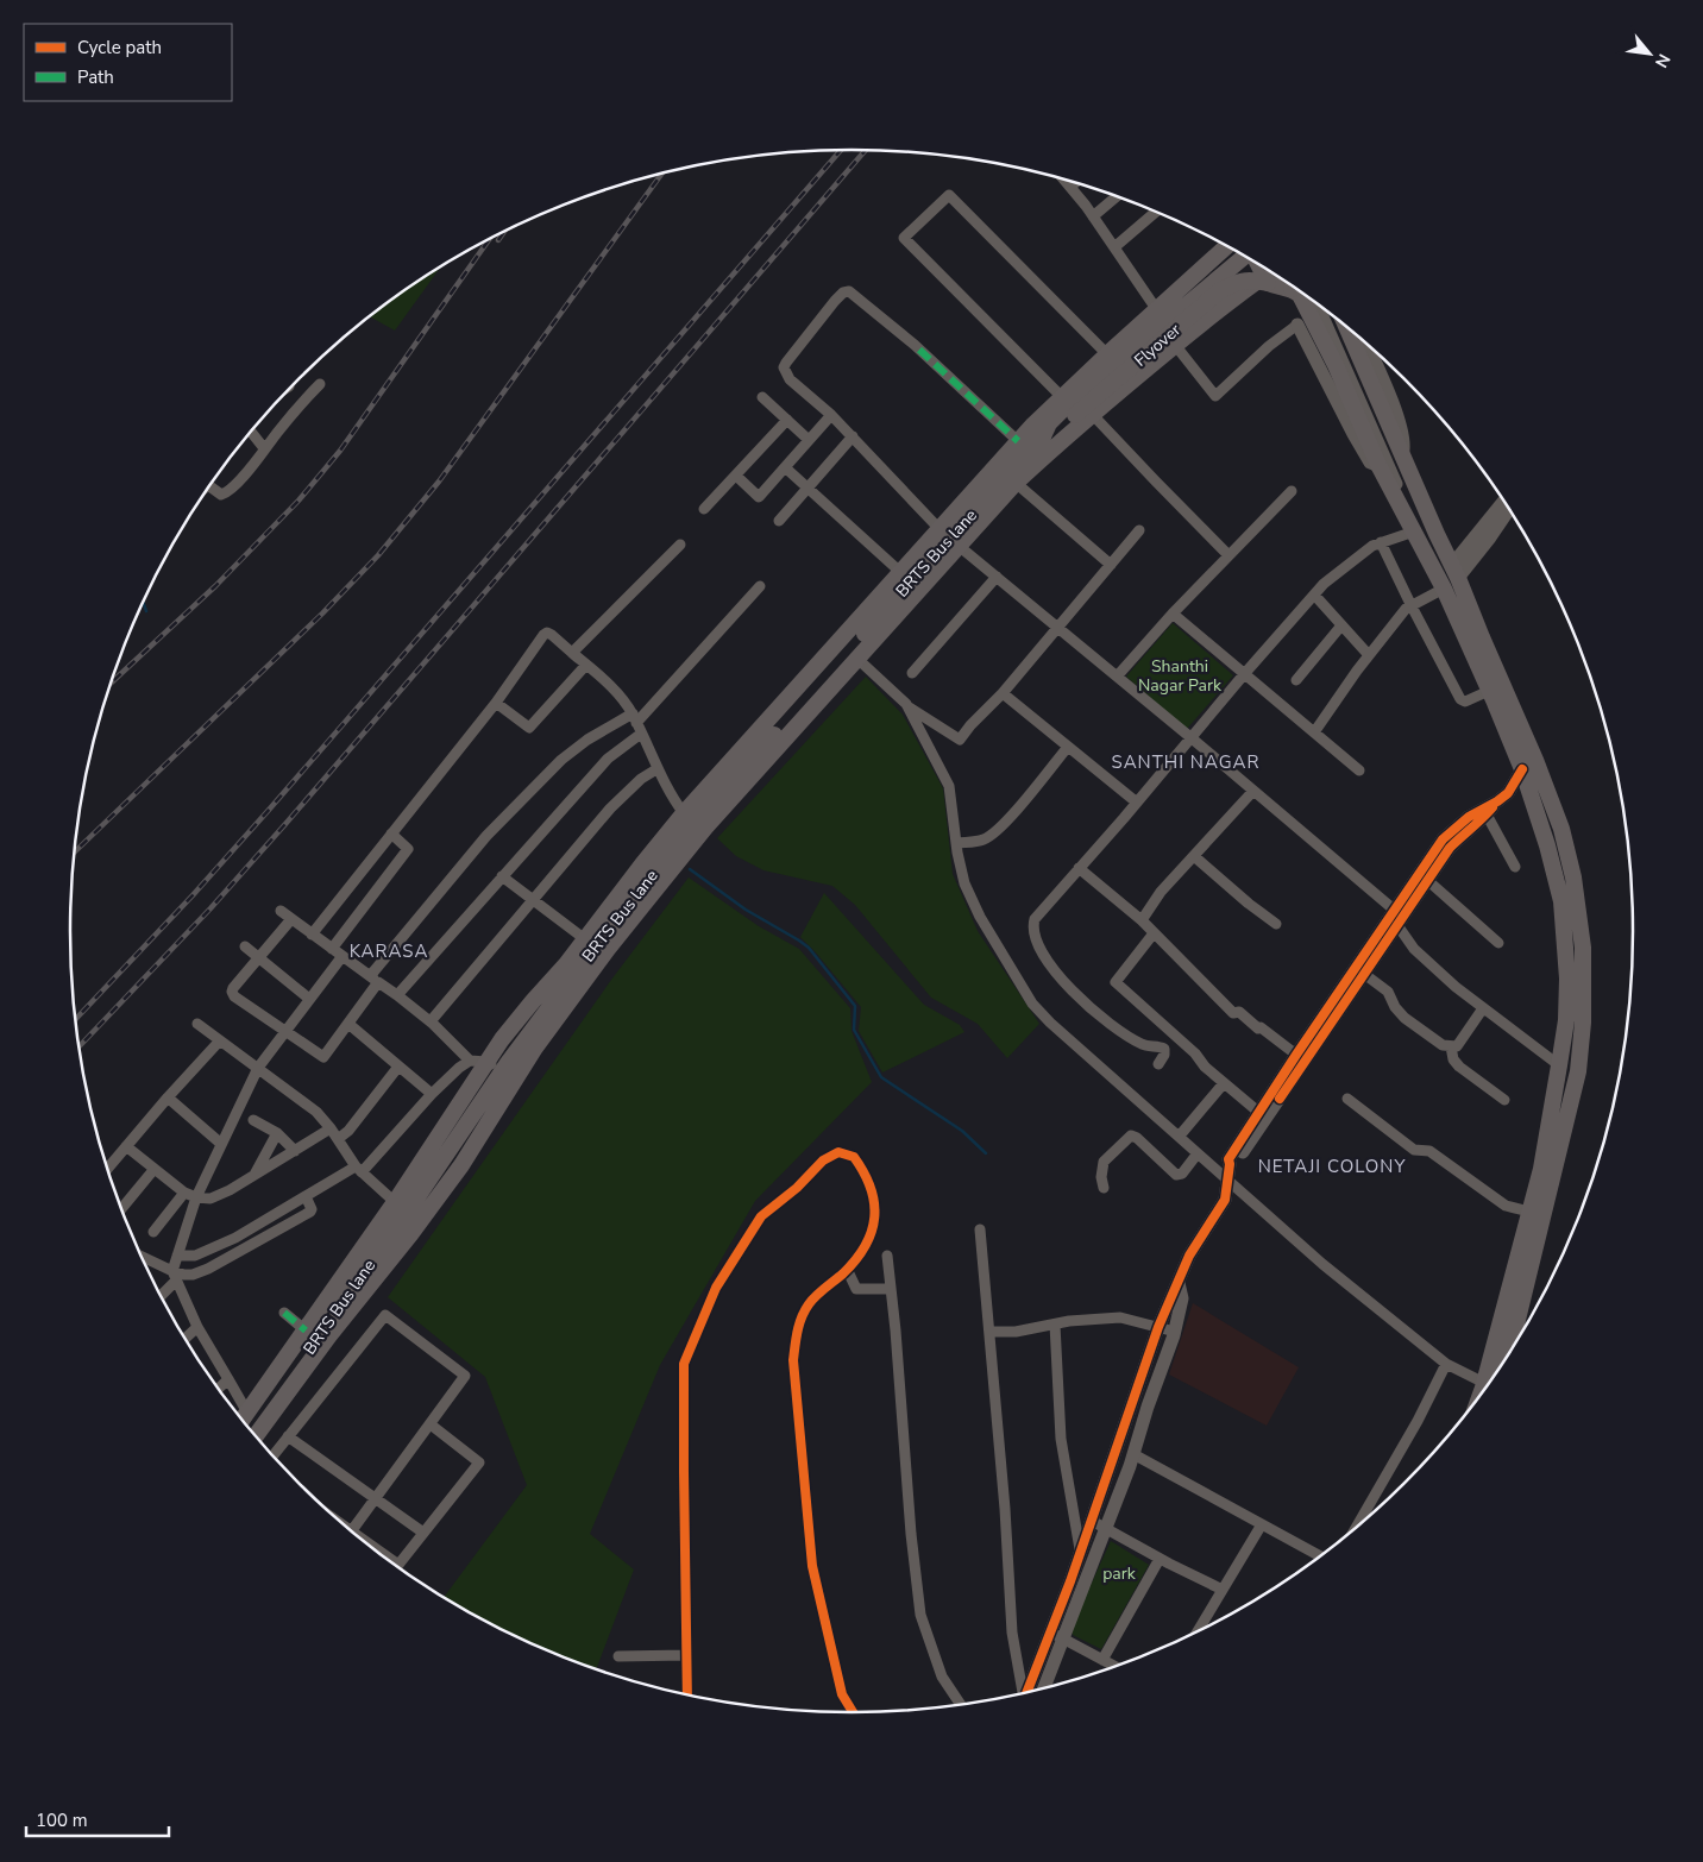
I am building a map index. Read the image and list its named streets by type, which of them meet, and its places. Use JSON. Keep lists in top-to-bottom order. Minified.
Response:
{"streets":{"main road":["Flyover","BRTS Bus lane"]},"crossings":[["Flyover","BRTS Bus lane"]],"districts":["SANTHI NAGAR","KARASA","NETAJI COLONY"],"parks":["Shanthi Nagar Park","park"],"legend":["Cycle path","Path"],"scale_bar":"100 m","north":"bottom right"}
